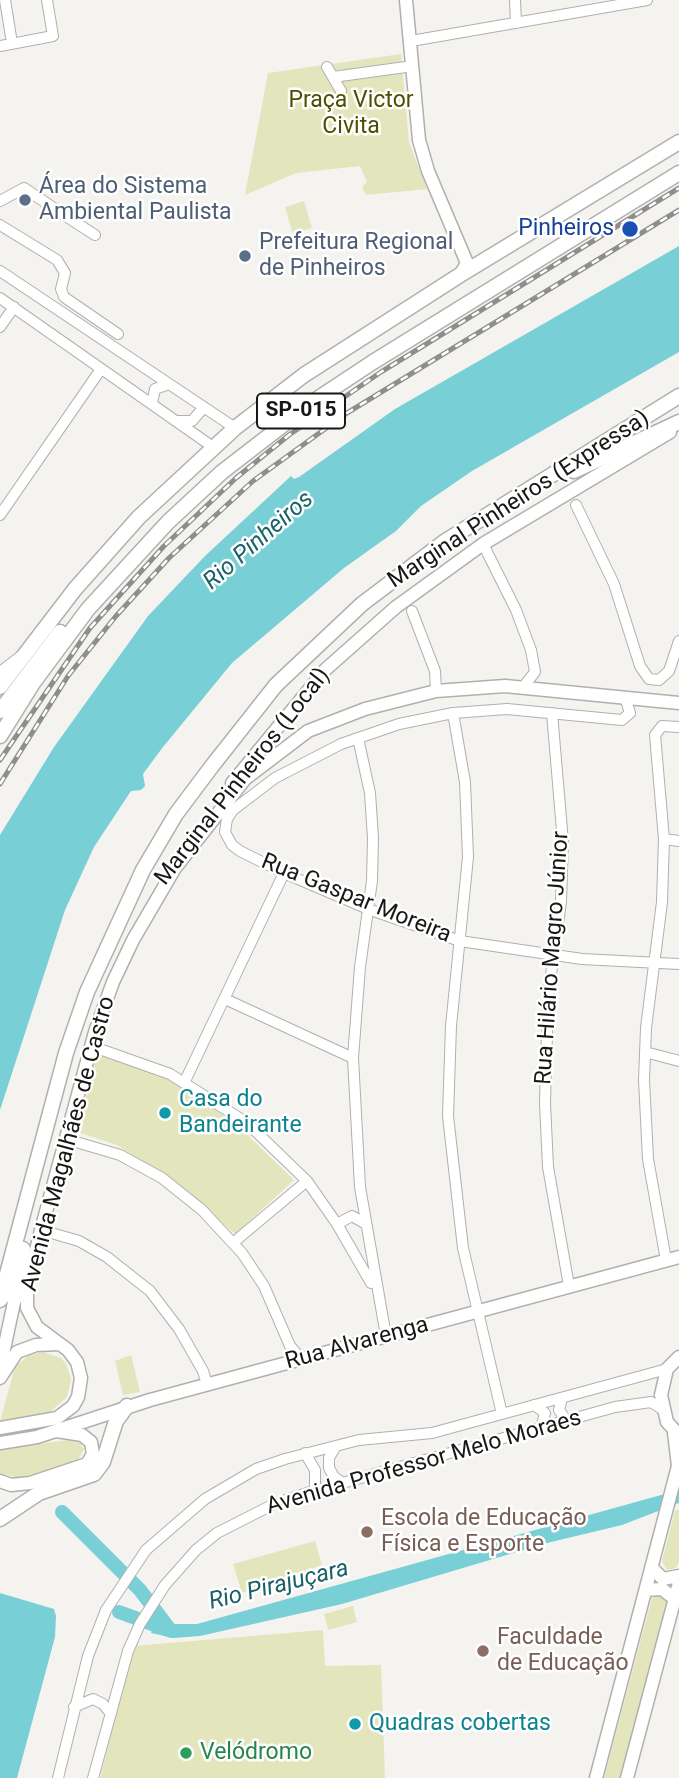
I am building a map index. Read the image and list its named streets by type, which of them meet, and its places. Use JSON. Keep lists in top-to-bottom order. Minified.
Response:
{"streets":{"highway":["SP-015","Marginal Pinheiros (Expressa)"],"main road":["Marginal Pinheiros (Local)","Avenida Magalhães de Castro","Rua Alvarenga"],"street":["Rua Gaspar Moreira","Rua Hilário Magro Júnior","Avenida Professor Melo Moraes"]},"crossings":[["Marginal Pinheiros (Expressa)","Marginal Pinheiros (Local)"],["Rua Gaspar Moreira","Rua Hilário Magro Júnior"],["Rua Hilário Magro Júnior","Rua Alvarenga"],["Avenida Magalhães de Castro","Rua Alvarenga"]],"water":["Rio Pinheiros","Rio Pirajuçara"],"parks":["Praça Victor Civita"],"places":["Área do Sistema Ambiental Paulista","Pinheiros","Prefeitura Regional de Pinheiros","Casa do Bandeirante","Escola de Educação Física e Esporte","Faculdade de Educação","Quadras cobertas","Velódromo"]}
